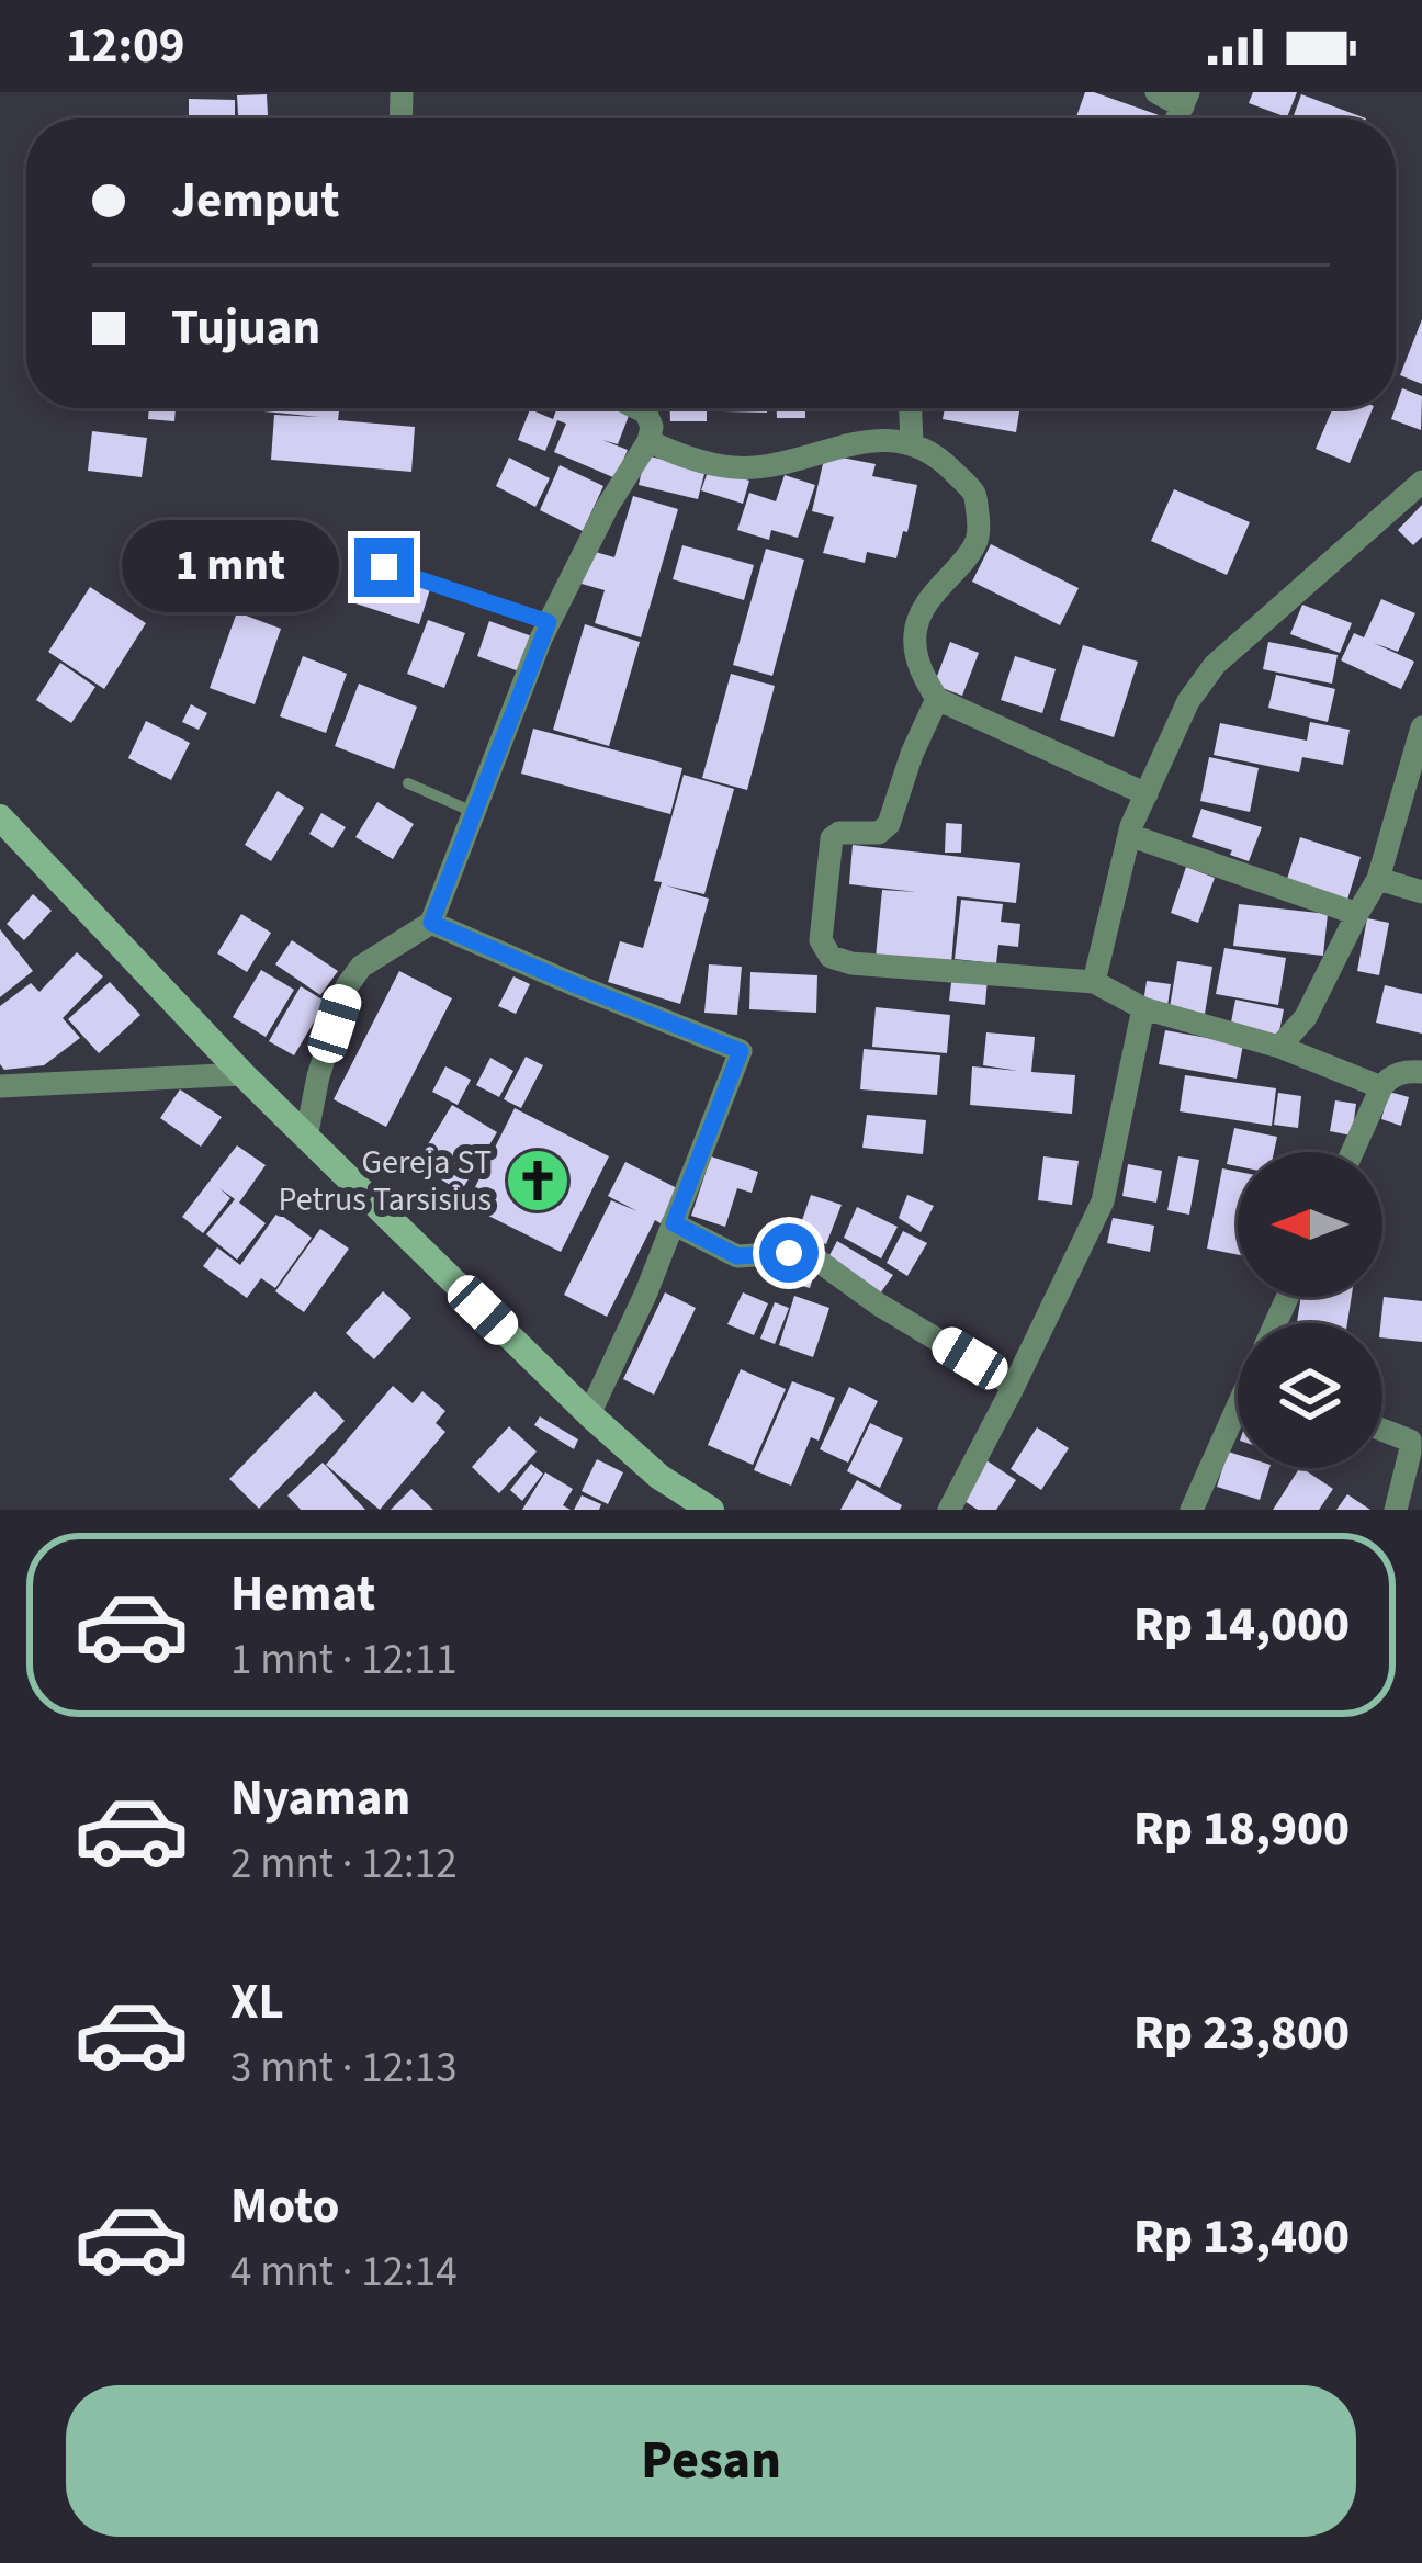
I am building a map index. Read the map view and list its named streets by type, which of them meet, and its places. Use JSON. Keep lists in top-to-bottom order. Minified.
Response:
{"places":{"church":["Gereja ST Petrus Tarsisius"]},"north":"left","page":{"status":"12:09","banner":["Jemput","Tujuan"],"bubble":"1 mnt","list":[{"name":"Hemat","note":"1 mnt · 12:11","value":"Rp 14,000"},{"name":"Nyaman","note":"2 mnt · 12:12","value":"Rp 18,900"},{"name":"XL","note":"3 mnt · 12:13","value":"Rp 23,800"},{"name":"Moto","note":"4 mnt · 12:14","value":"Rp 13,400"}],"buttons":"Pesan"}}
